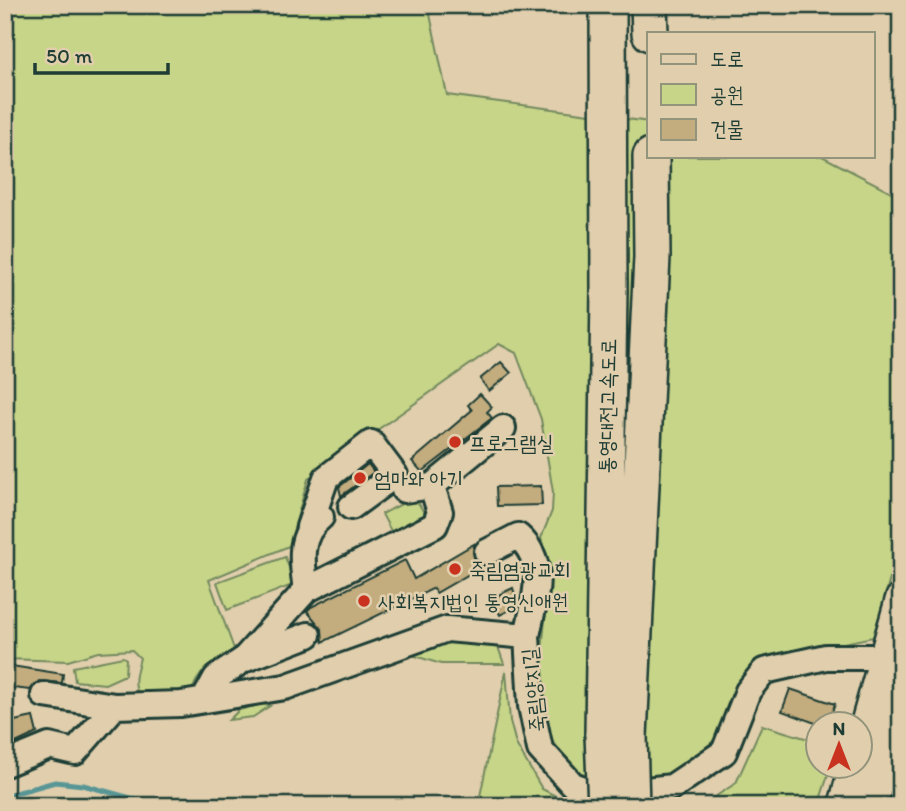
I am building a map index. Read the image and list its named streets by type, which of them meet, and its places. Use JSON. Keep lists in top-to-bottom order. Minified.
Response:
{"streets":{"highway":["통영대전고속도로"],"street":["죽림양지길"]},"places":["프로그램실","엄마와 아기","죽림염광교회","사회복지법인 통영신애원"],"legend":["도로","공원","건물"],"scale_bar":"50 m","north":"top"}
